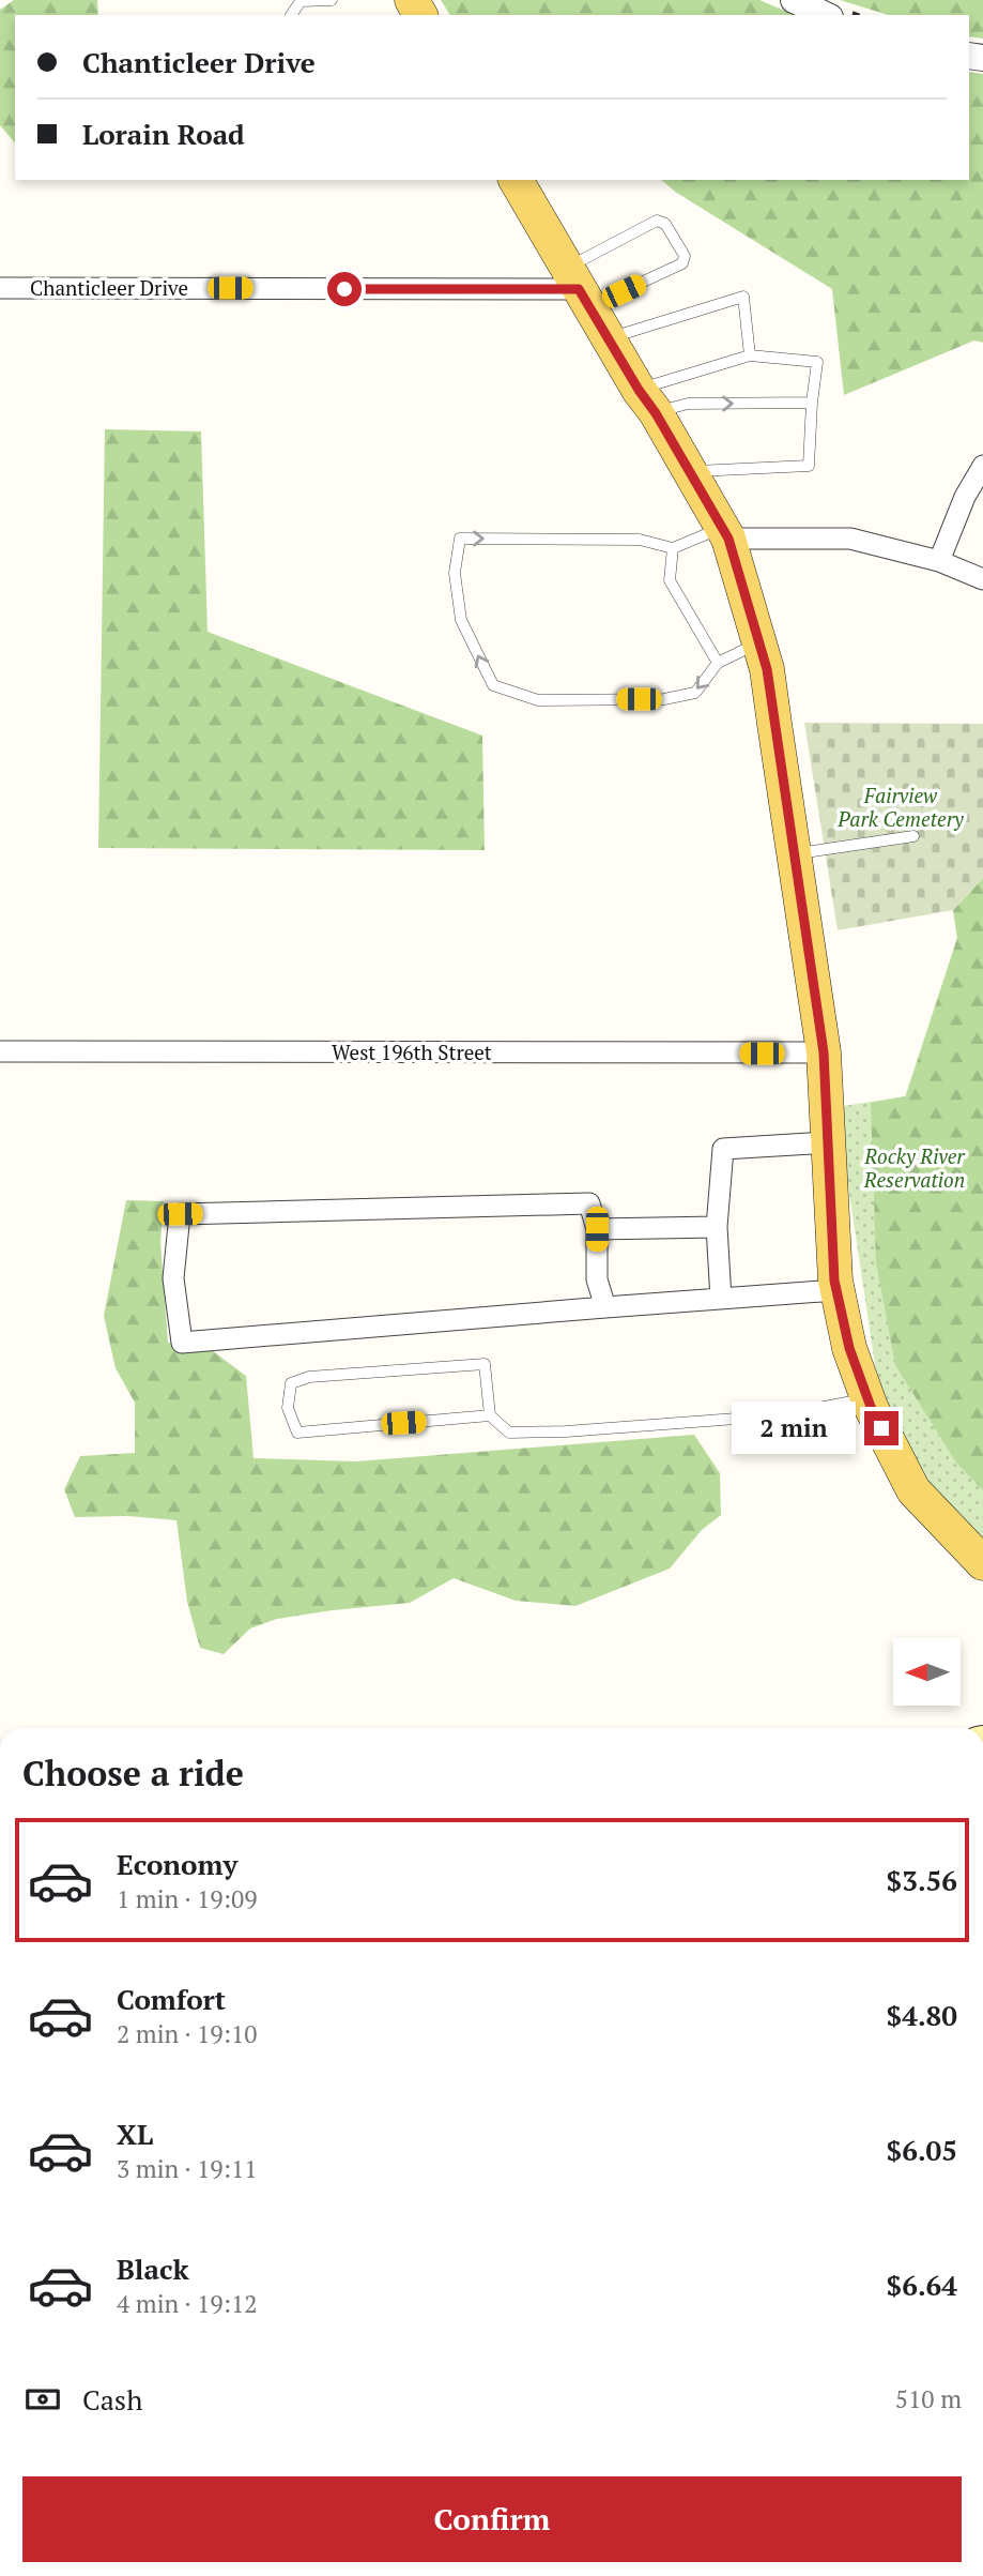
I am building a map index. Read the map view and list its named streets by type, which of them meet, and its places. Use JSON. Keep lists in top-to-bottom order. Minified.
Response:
{"streets":{"street":["Chanticleer Drive","West 196th Street"]},"parks":["Fairview Park Cemetery","Rocky River Reservation"],"north":"left","page":{"banner":["Chanticleer Drive","Lorain Road"],"bubble":"2 min","heading":"Choose a ride","list":[{"name":"Economy","note":"1 min · 19:09","value":"$3.56"},{"name":"Comfort","note":"2 min · 19:10","value":"$4.80"},{"name":"XL","note":"3 min · 19:11","value":"$6.05"},{"name":"Black","note":"4 min · 19:12","value":"$6.64"}],"pay":["Cash","510 m"],"buttons":"Confirm"}}
